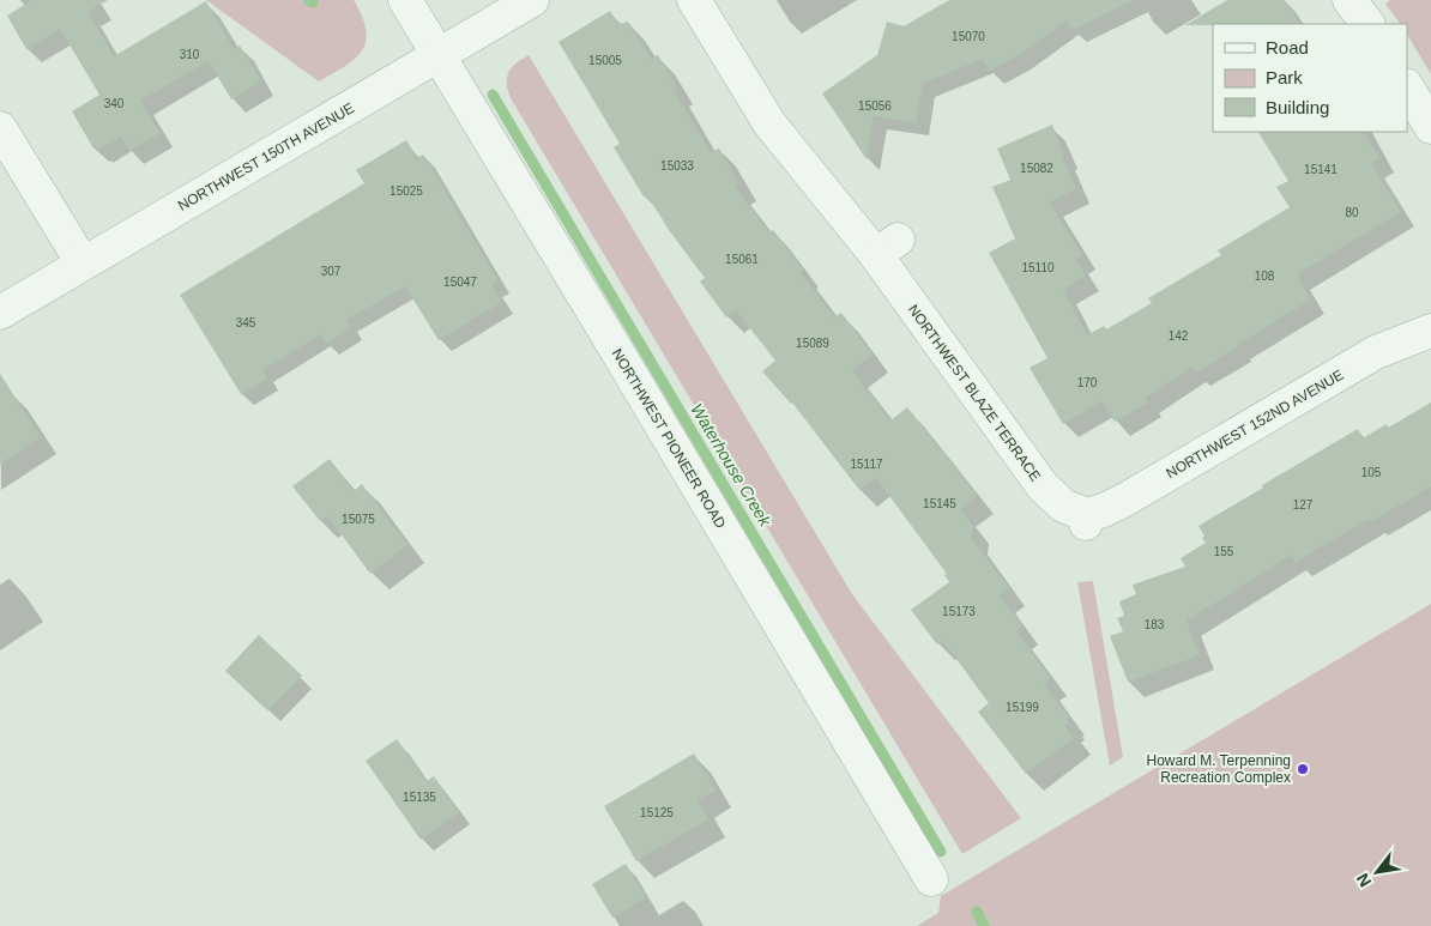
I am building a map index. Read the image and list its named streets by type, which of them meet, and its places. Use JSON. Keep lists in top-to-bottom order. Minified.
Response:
{"streets":{"street":["NORTHWEST 150TH AVENUE","NORTHWEST BLAZE TERRACE","NORTHWEST 152ND AVENUE","NORTHWEST PIONEER ROAD"]},"crossings":[["NORTHWEST 150TH AVENUE","NORTHWEST PIONEER ROAD"],["NORTHWEST BLAZE TERRACE","NORTHWEST 152ND AVENUE"]],"water":["Waterhouse Creek"],"places":["Howard M. Terpenning Recreation Complex"],"house_numbers":["15070","310","15005","340","15056","15033","15082","15141","15025","80","15061","15110","307","108","15047","345","142","15089","170","15117","105","15145","127","15075","155","15173","183","15199","15135","15125"],"legend":["Road","Park","Building"],"north":"bottom left"}
